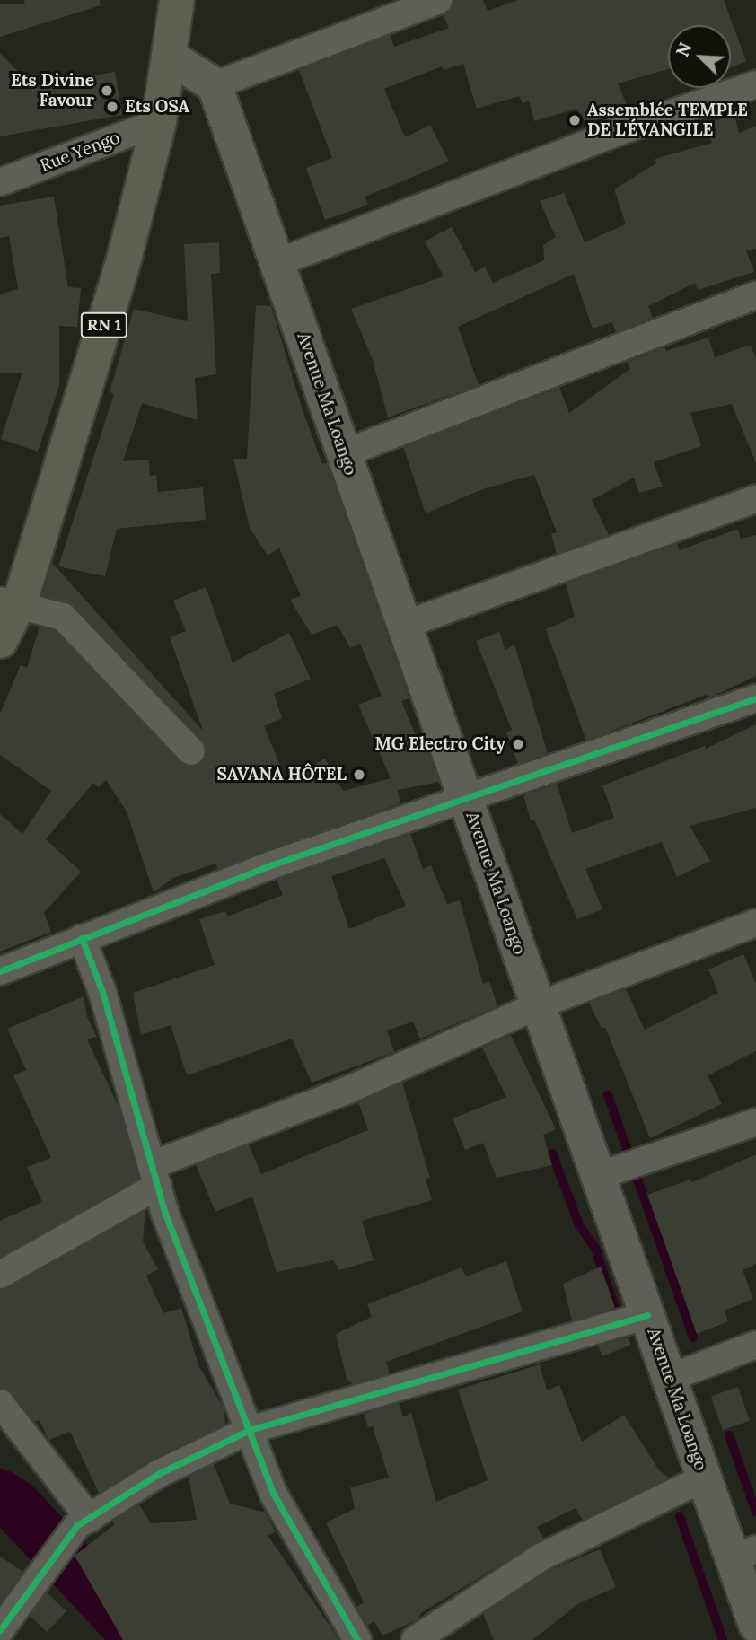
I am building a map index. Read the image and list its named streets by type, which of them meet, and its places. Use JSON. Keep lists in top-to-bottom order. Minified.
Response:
{"streets":{"highway":["RN 1"],"main road":["Avenue Ma Loango"],"street":["Rue Yengo"]},"crossings":[["Rue Yengo","RN 1"]],"places":["Ets Divine Favour","Ets OSA","Assemblée TEMPLE DE L'ÉVANGILE","MG Electro City","SAVANA HÔTEL"],"north":"top left"}
